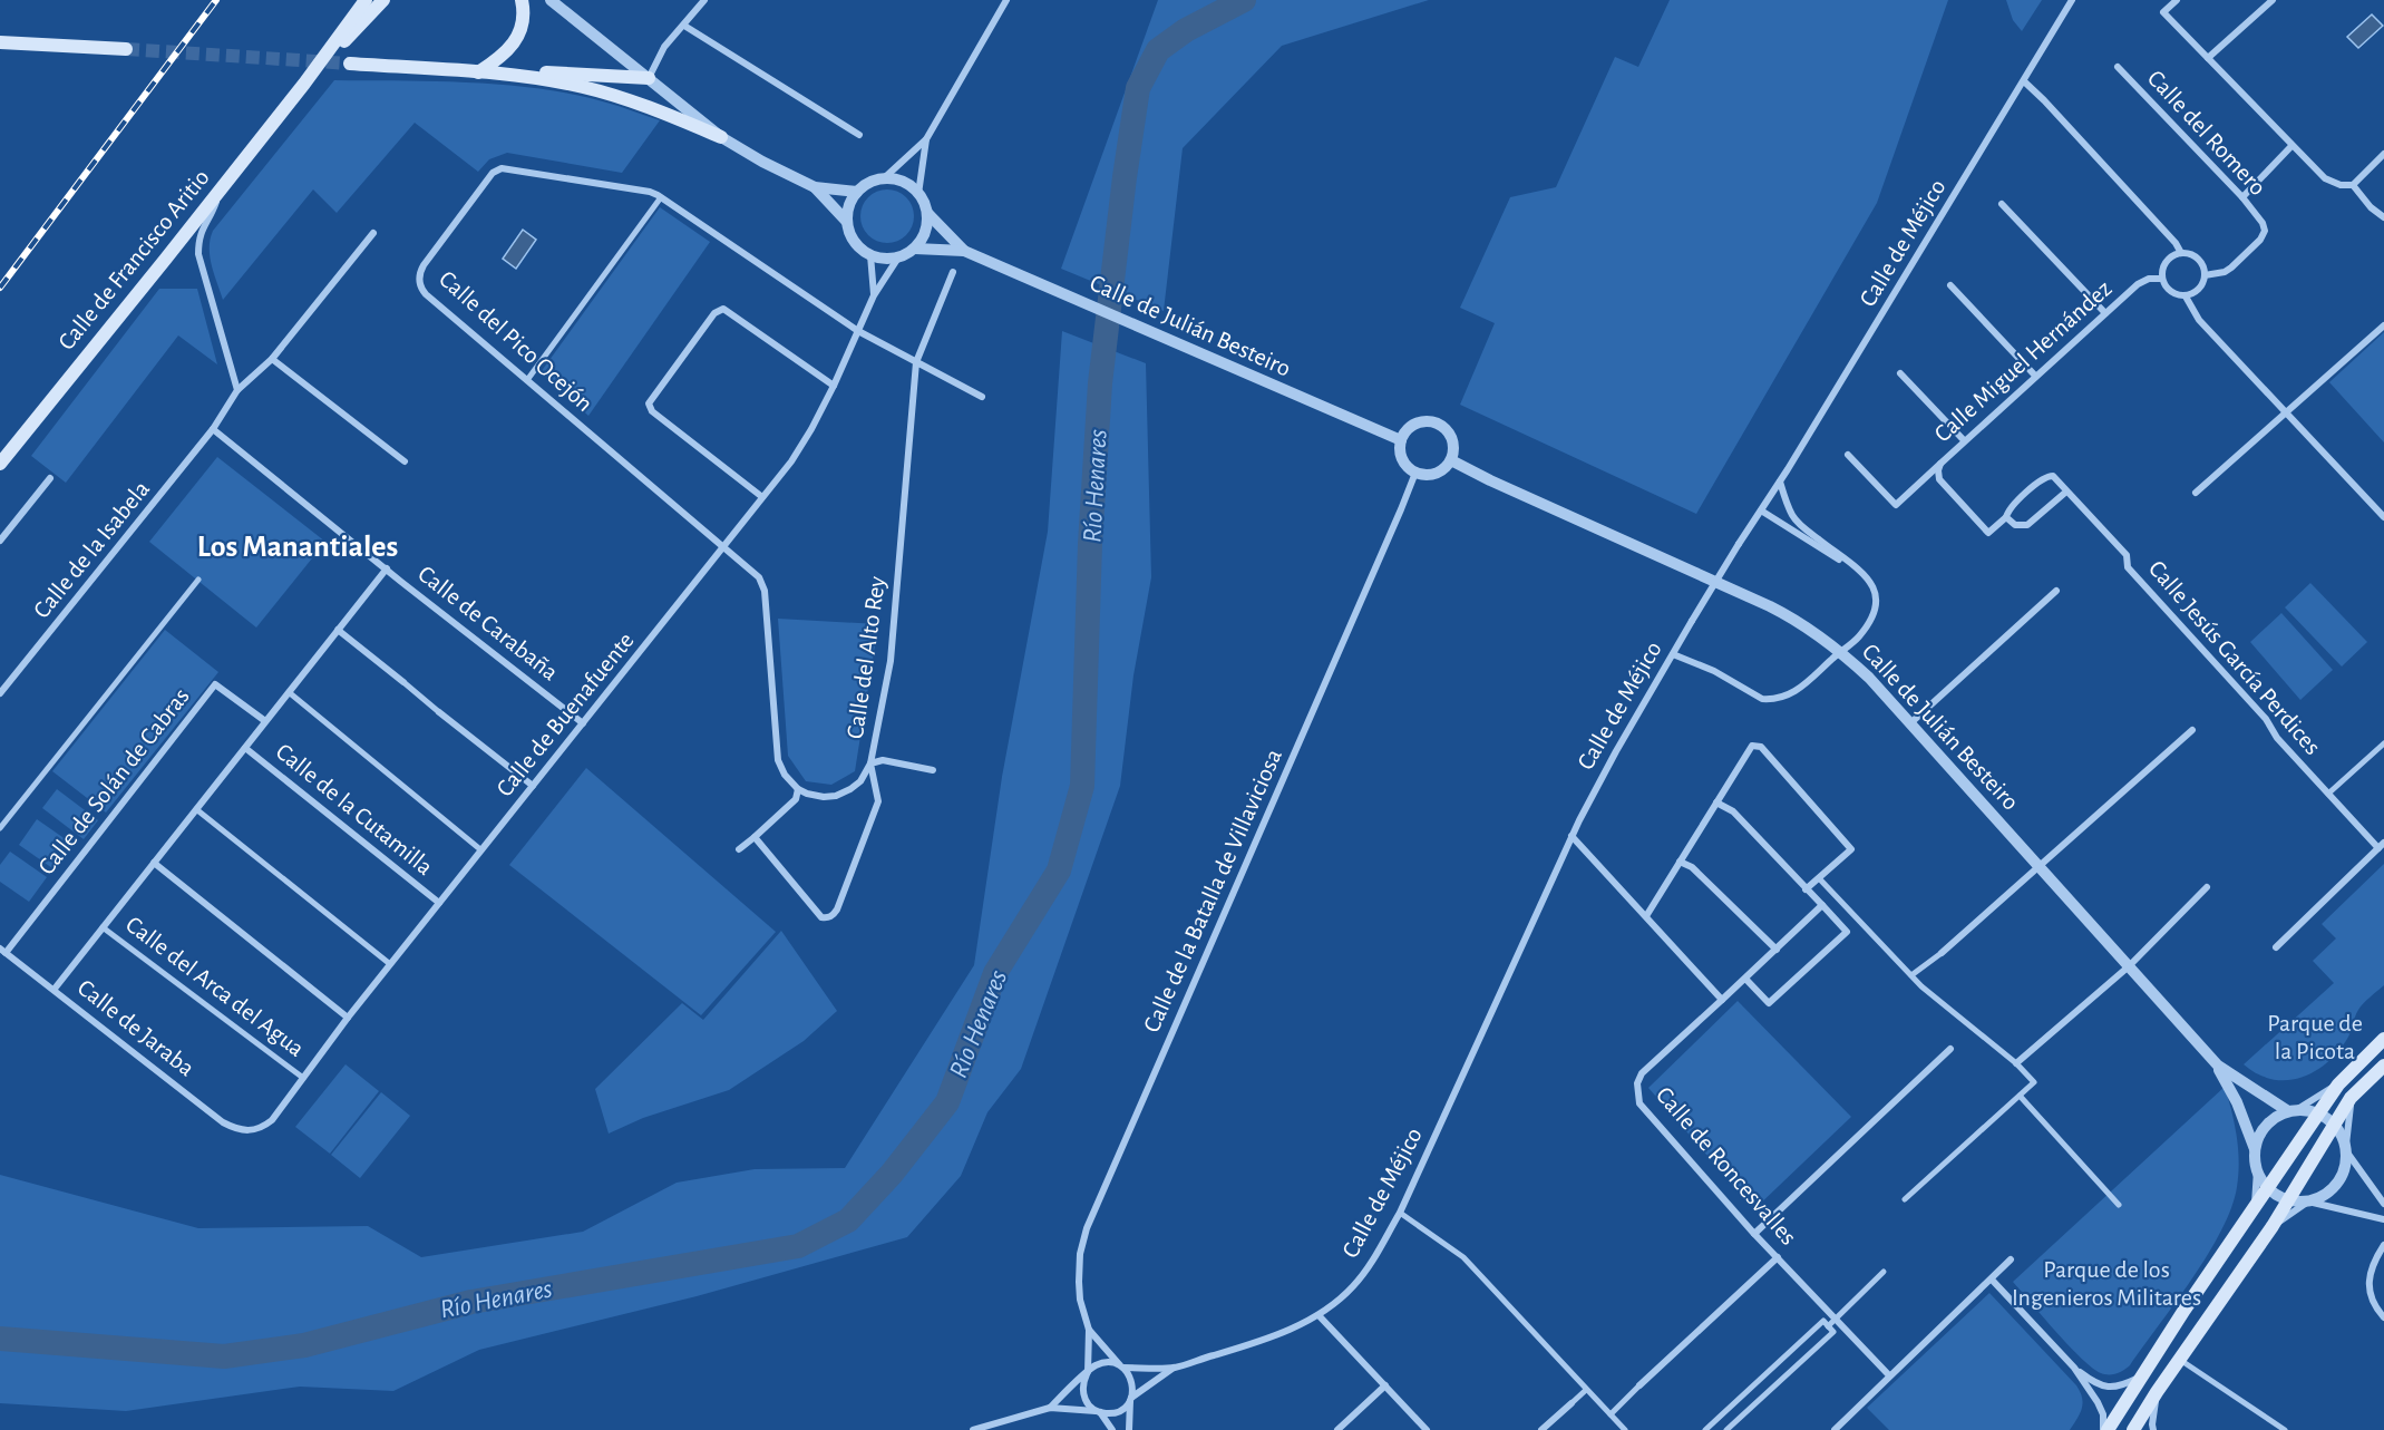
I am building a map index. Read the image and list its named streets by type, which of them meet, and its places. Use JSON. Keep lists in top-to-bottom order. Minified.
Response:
{"streets":{"main road":["Calle de Francisco Aritio"],"street":["Calle del Romero","Calle de Méjico","Calle de Julián Besteiro","Calle del Pico Ocejón","Calle Miguel Hernández","Calle de la Isabela","Calle de Carabaña","Calle del Alto Rey","Calle Jesús García Perdices","Calle de Buenafuente","Calle de Solán de Cabras","Calle de la Cutamilla","Calle de la Batalla de Villaviciosa","Calle del Arca del Agua","Calle de Jaraba","Calle de Roncesvalles"]},"crossings":[["Calle del Romero","Calle Miguel Hernández"],["Calle de Méjico","Calle de la Batalla de Villaviciosa"],["Calle de Julián Besteiro","Calle de Buenafuente"],["Calle de Julián Besteiro","Calle de la Batalla de Villaviciosa"],["Calle del Pico Ocejón","Calle del Alto Rey"],["Calle del Pico Ocejón","Calle de Buenafuente"],["Calle Miguel Hernández","Calle Jesús García Perdices"],["Calle de la Isabela","Calle de Carabaña"],["Calle de Carabaña","Calle de Buenafuente"],["Calle de Buenafuente","Calle de la Cutamilla"],["Calle de Buenafuente","Calle del Arca del Agua"],["Calle de Buenafuente","Calle de Jaraba"],["Calle de Solán de Cabras","Calle de Jaraba"]],"districts":["Los Manantiales"],"water":["Río Henares"],"parks":["Parque de la Picota","Parque de los Ingenieros Militares"]}
